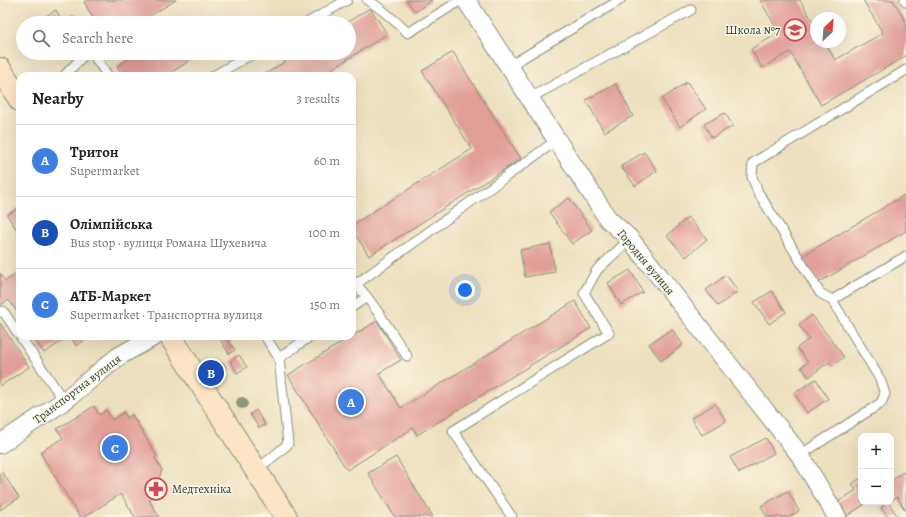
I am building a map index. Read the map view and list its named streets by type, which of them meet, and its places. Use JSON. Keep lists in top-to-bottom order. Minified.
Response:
{"streets":{"street":["Городня вулиця","Транспортна вулиця"]},"places":{"school or university":["Школа №7"],"pharmacy":["Медтехнiка"]},"north":"top right","page":{"search":"Search here","heading":["Nearby","3 results"],"list":[{"mark":"A","name":"Тритон","note":"Supermarket","value":"60 m"},{"mark":"B","name":"Олiмпiйська","note":"Bus stop · вулиця Романа Шухевича","value":"100 m"},{"mark":"C","name":"АТБ-Маркет","note":"Supermarket · Транспортна вулиця","value":"150 m"}],"pins":["B","A","C"],"map_buttons":["+","−"]}}
